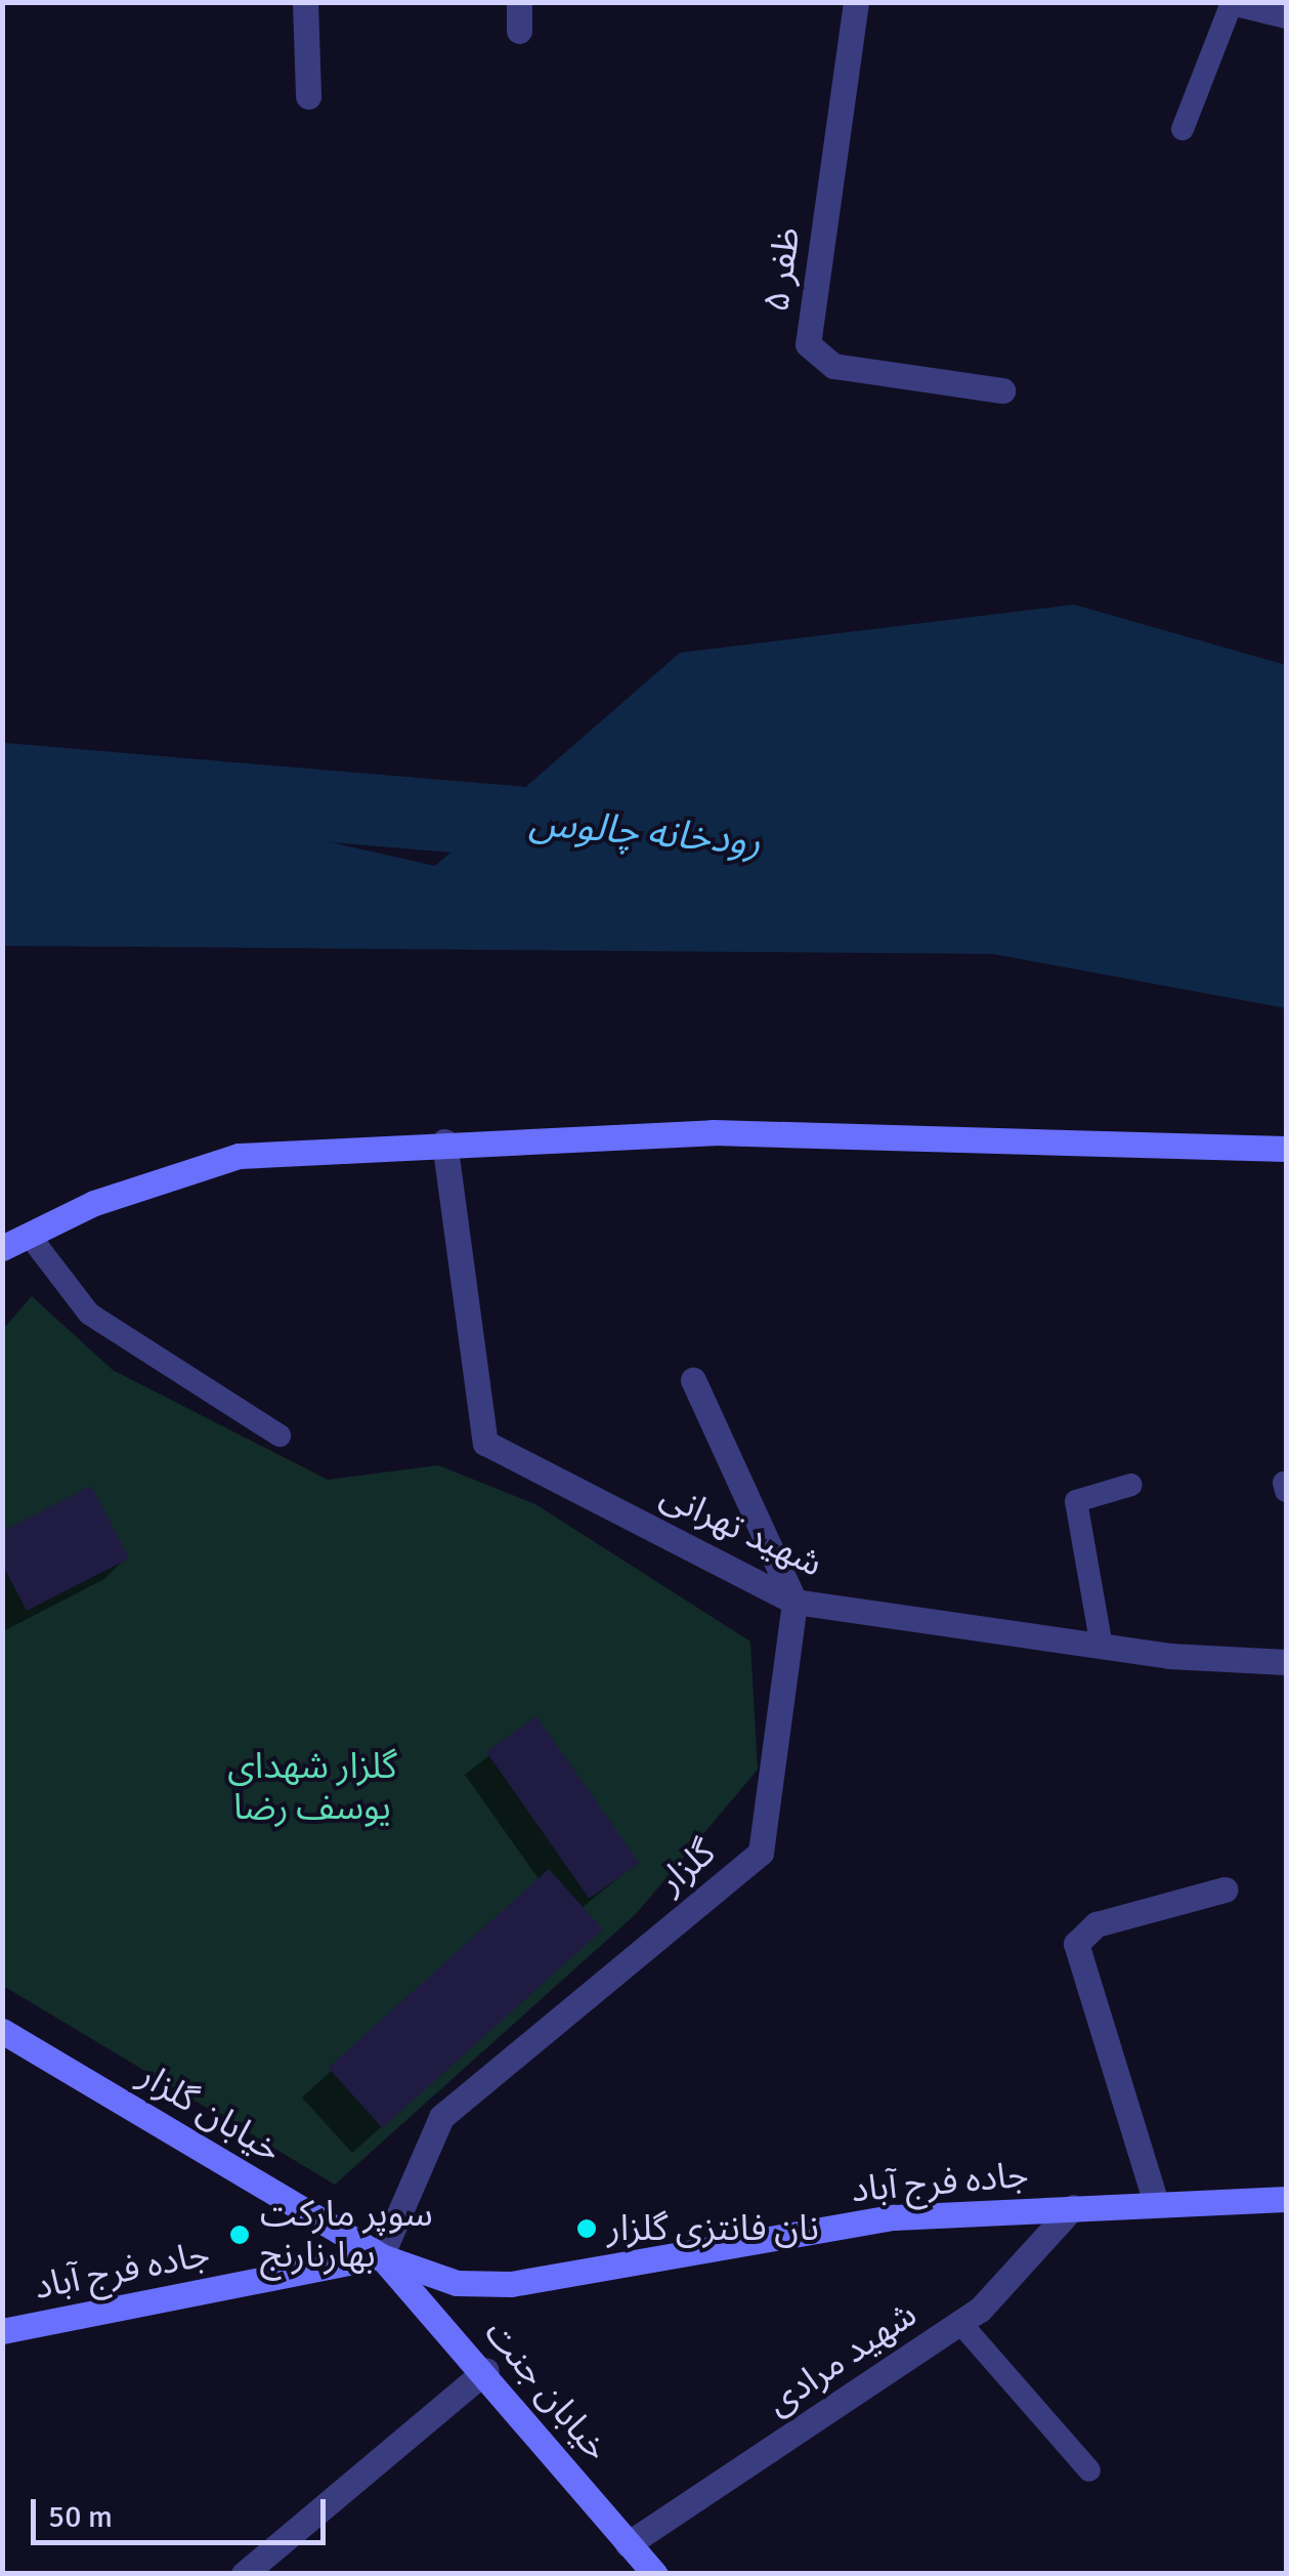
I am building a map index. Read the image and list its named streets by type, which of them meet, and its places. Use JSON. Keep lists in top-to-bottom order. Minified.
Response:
{"streets":{"street":["ظفر ۵","شهید تهرانی","گلزار","خیابان گلزار","جاده فرج آباد","شهید مرادی","خیابان جنت"]},"crossings":[["شهید تهرانی","گلزار"],["گلزار","خیابان گلزار"],["گلزار","جاده فرج آباد"],["گلزار","خیابان جنت"],["خیابان گلزار","جاده فرج آباد"],["خیابان گلزار","خیابان جنت"],["جاده فرج آباد","شهید مرادی"],["جاده فرج آباد","خیابان جنت"],["شهید مرادی","خیابان جنت"]],"water":["رودخانه چالوس"],"parks":["گلزار شهدای یوسف رضا"],"places":["نان فانتزی گلزار","سوپر مارکت بهارنارنج"],"scale_bar":"50 m"}
